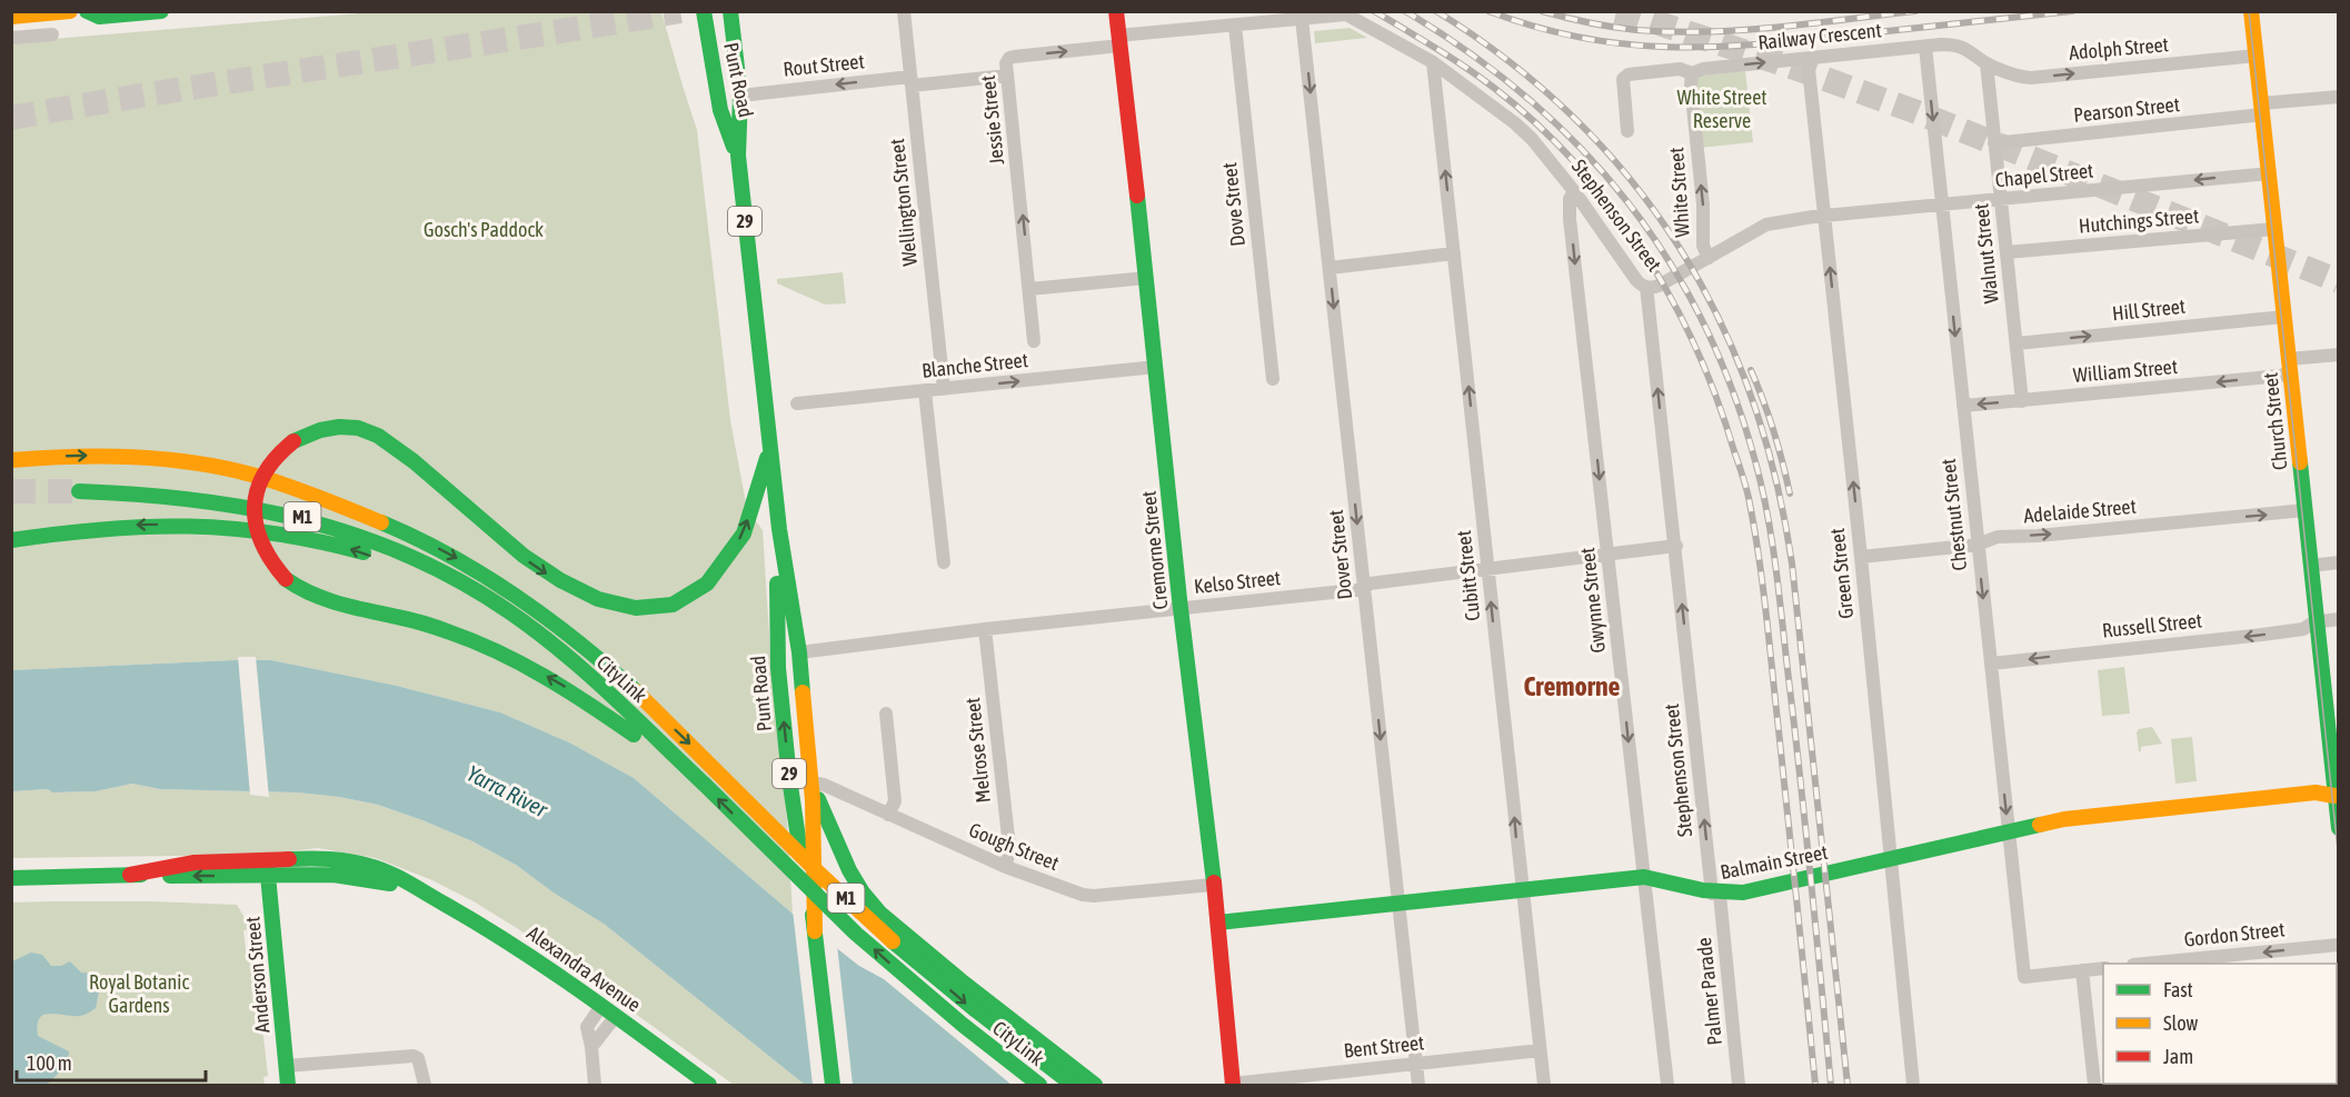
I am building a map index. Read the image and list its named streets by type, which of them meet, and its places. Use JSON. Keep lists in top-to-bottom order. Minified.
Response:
{"streets":{"main road":["Punt Road","29","Church Street","M1","Cremorne Street","CityLink","Balmain Street","Alexandra Avenue","Anderson Street"],"street":["Railway Crescent","Adolph Street","Rout Street","Pearson Street","Jessie Street","Chapel Street","White Street","Wellington Street","Dove Street","Stephenson Street","Hutchings Street","Walnut Street","Hill Street","Blanche Street","William Street","Adelaide Street","Chestnut Street","Dover Street","Green Street","Cubitt Street","Kelso Street","Gwynne Street","Russell Street","Melrose Street","Gough Street","Gordon Street","Palmer Parade","Bent Street"]},"crossings":[["Railway Crescent","Adolph Street"],["Railway Crescent","White Street"],["Railway Crescent","Walnut Street"],["Railway Crescent","Chestnut Street"],["Railway Crescent","Green Street"],["Adolph Street","Walnut Street"],["Adolph Street","Church Street"],["Rout Street","Punt Road"],["Rout Street","Jessie Street"],["Rout Street","Wellington Street"],["Punt Road","Kelso Street"],["Punt Road","Gough Street"],["Pearson Street","Walnut Street"],["Pearson Street","Church Street"],["Jessie Street","Stephenson Street"],["Jessie Street","Cremorne Street"],["Chapel Street","White Street"],["Chapel Street","Stephenson Street"],["Chapel Street","Walnut Street"],["Chapel Street","Church Street"],["Chapel Street","Chestnut Street"],["Chapel Street","Green Street"],["Wellington Street","Blanche Street"],["Dove Street","Stephenson Street"],["Stephenson Street","Cremorne Street"],["Stephenson Street","Dover Street"],["Stephenson Street","Cubitt Street"],["Stephenson Street","Kelso Street"],["Stephenson Street","Gwynne Street"],["Stephenson Street","Balmain Street"],["Stephenson Street","Palmer Parade"],["Hutchings Street","Walnut Street"],["Hutchings Street","Church Street"],["Walnut Street","Hill Street"],["Walnut Street","William Street"],["Hill Street","Church Street"],["Blanche Street","Cremorne Street"],["William Street","Church Street"],["William Street","Chestnut Street"],["Church Street","Adelaide Street"],["Church Street","Russell Street"],["Church Street","Balmain Street"],["Adelaide Street","Chestnut Street"],["Adelaide Street","Green Street"],["Chestnut Street","Russell Street"],["Chestnut Street","Balmain Street"],["Cremorne Street","Kelso Street"],["Cremorne Street","Gough Street"],["Cremorne Street","Balmain Street"],["Cremorne Street","Bent Street"],["Dover Street","Kelso Street"],["Dover Street","Balmain Street"],["Dover Street","Bent Street"],["Green Street","Balmain Street"],["Cubitt Street","Kelso Street"],["Cubitt Street","Balmain Street"],["Cubitt Street","Bent Street"],["Kelso Street","Gwynne Street"],["Kelso Street","Melrose Street"],["Gwynne Street","Balmain Street"],["Melrose Street","Gough Street"],["Balmain Street","Palmer Parade"],["Alexandra Avenue","Anderson Street"]],"one_way":["Railway Crescent","Adolph Street","Rout Street","Chapel Street","White Street","Stephenson Street","Hill Street","William Street","Adelaide Street","Chestnut Street","Dover Street","Cubitt Street","Gwynne Street","Russell Street","Gordon Street"],"districts":["Cremorne"],"water":["Yarra River"],"parks":["White Street Reserve","Gosch's Paddock","Royal Botanic Gardens"],"legend":["Fast","Slow","Jam"],"scale_bar":"100 m"}
